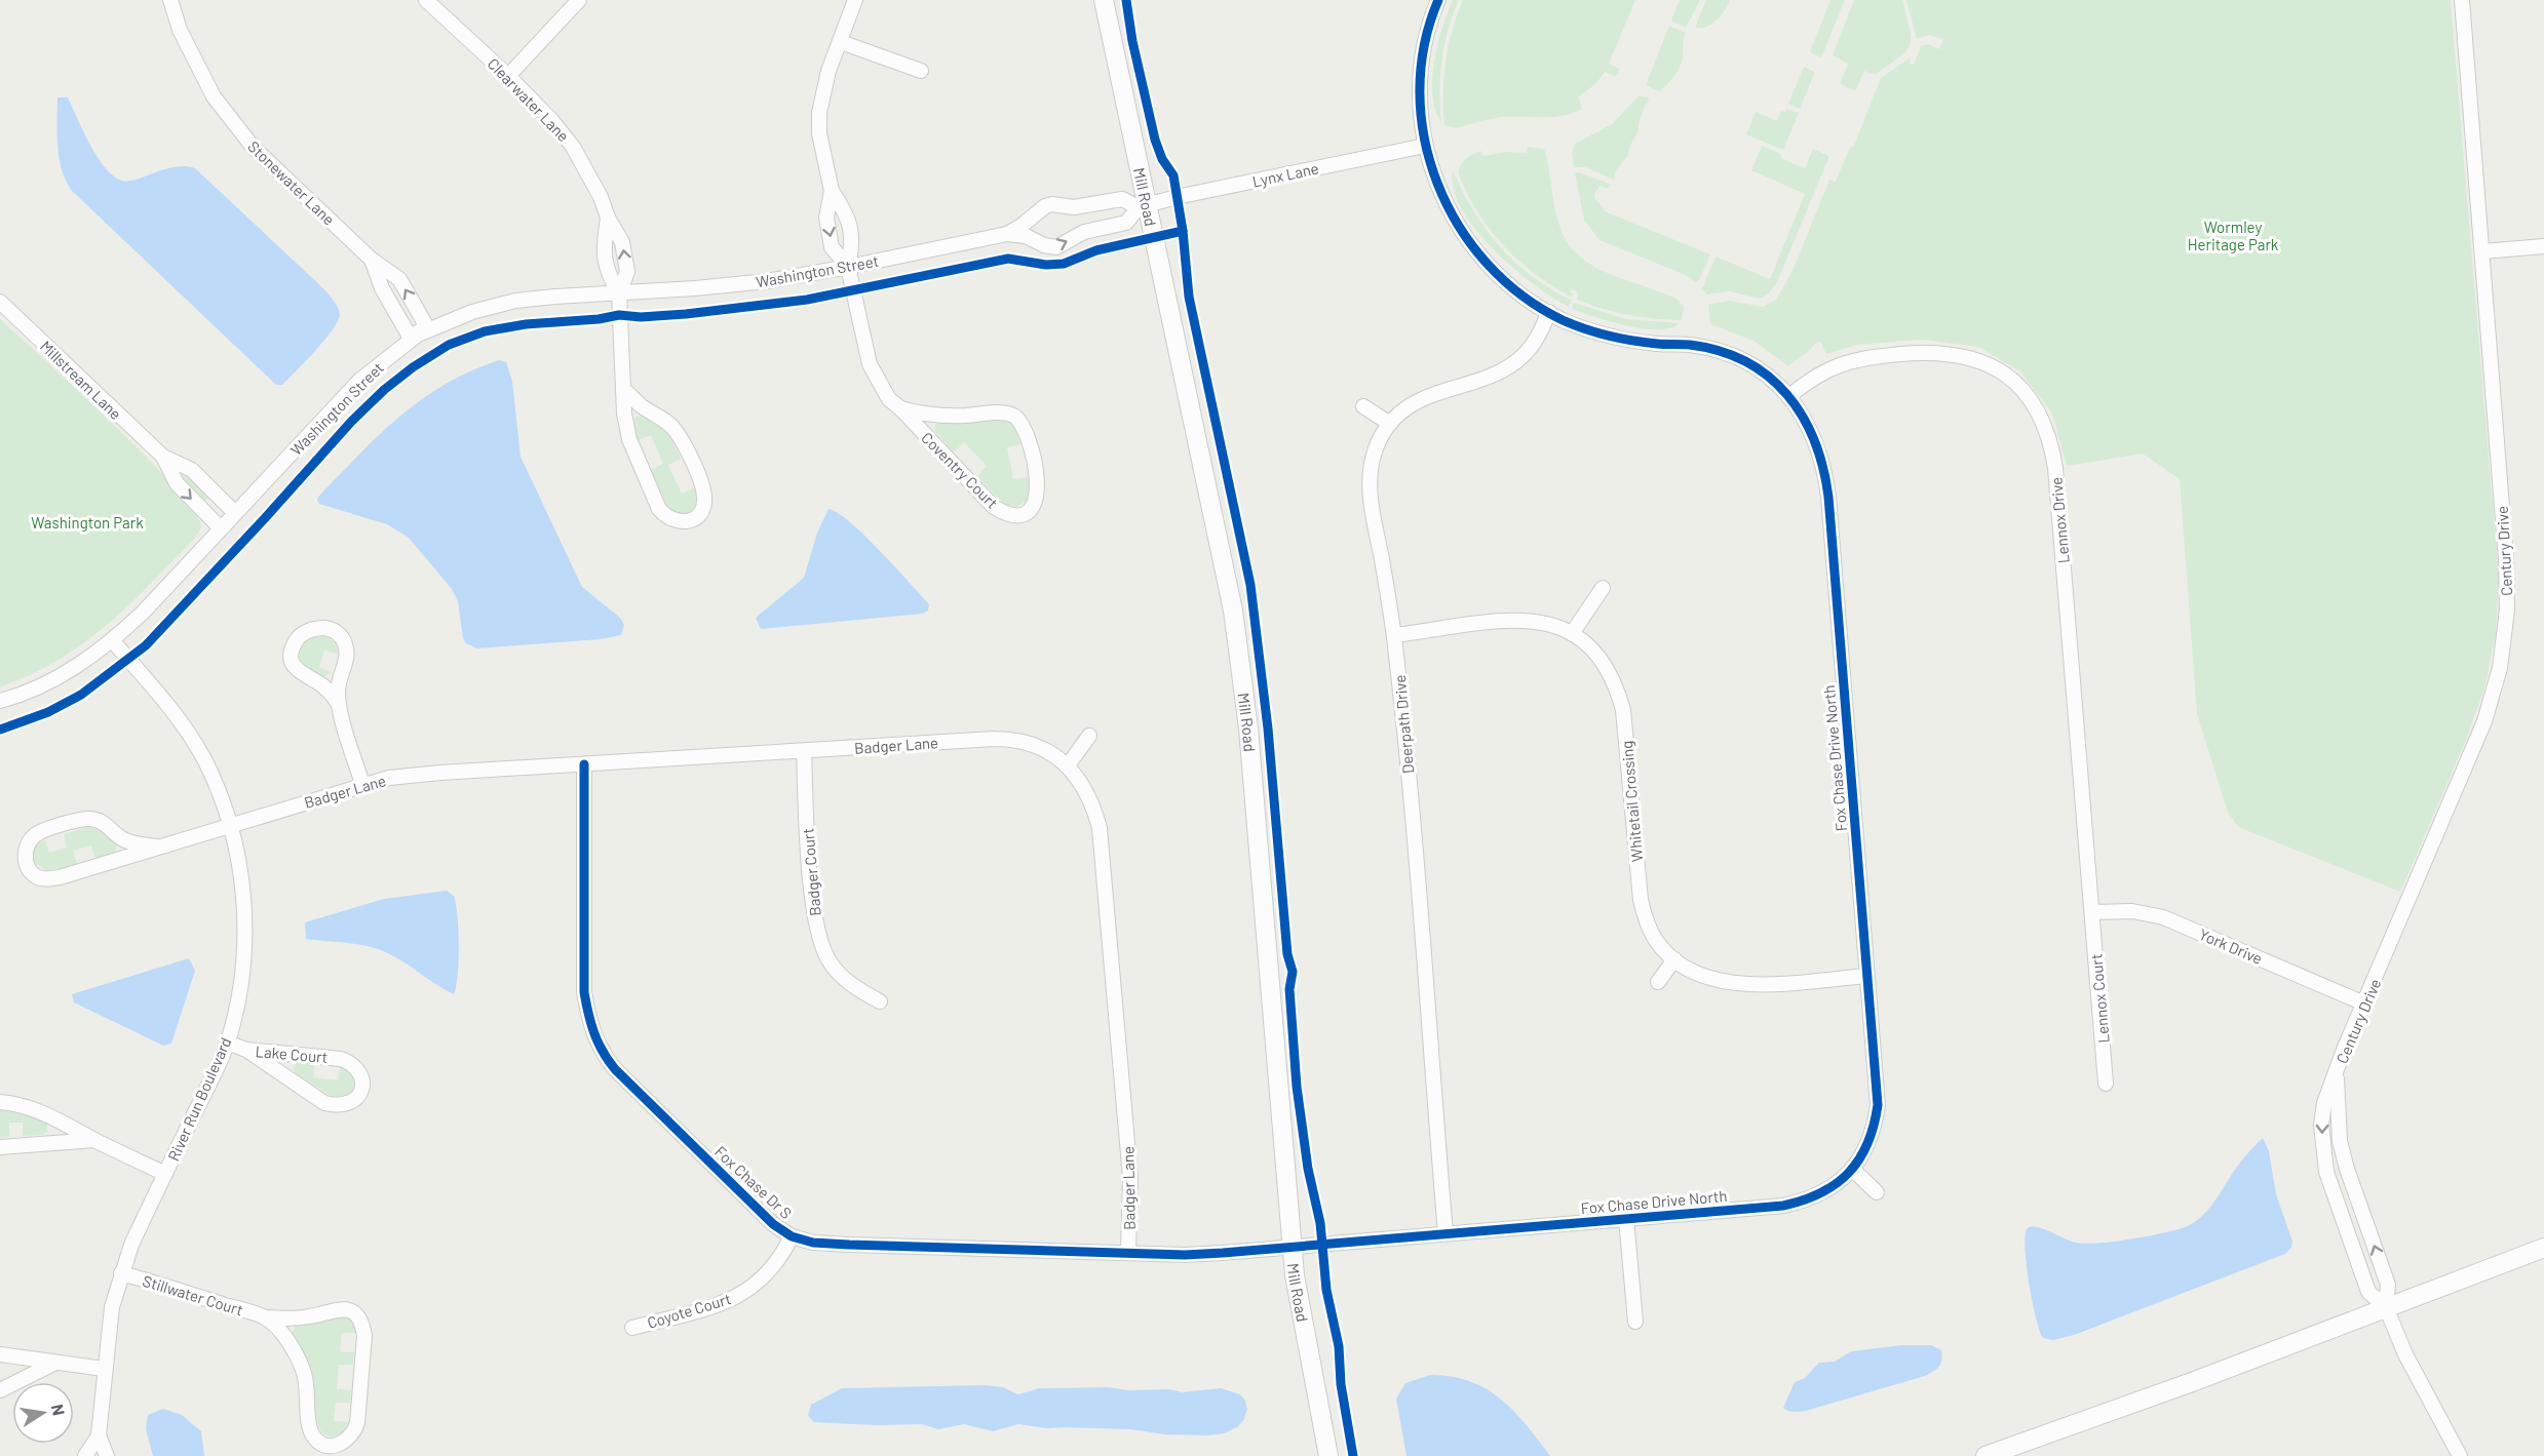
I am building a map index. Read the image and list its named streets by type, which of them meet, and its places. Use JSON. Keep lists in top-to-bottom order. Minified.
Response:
{"streets":{"street":["Clearwater Lane","Lynx Lane","Stonewater Lane","Mill Road","Washington Street","Millstream Lane","Coventry Court","Lennox Drive","Century Drive","Deerpath Drive","Badger Lane","Fox Chase Drive North","Whitetail Crossing","Badger Court","York Drive","Lennox Court","Lake Court","River Run Boulevard","Fox Chase Dr S","Stillwater Court","Coyote Court"]},"crossings":[["Clearwater Lane","Washington Street"],["Lynx Lane","Mill Road"],["Lynx Lane","Washington Street"],["Lynx Lane","Fox Chase Drive North"],["Stonewater Lane","Washington Street"],["Mill Road","Washington Street"],["Mill Road","Fox Chase Drive North"],["Mill Road","Fox Chase Dr S"],["Washington Street","Millstream Lane"],["Washington Street","Coventry Court"],["Washington Street","River Run Boulevard"],["Lennox Drive","Fox Chase Drive North"],["Lennox Drive","York Drive"],["Lennox Drive","Lennox Court"],["Century Drive","York Drive"],["Deerpath Drive","Fox Chase Drive North"],["Deerpath Drive","Whitetail Crossing"],["Badger Lane","Badger Court"],["Badger Lane","River Run Boulevard"],["Badger Lane","Fox Chase Dr S"],["Fox Chase Drive North","Whitetail Crossing"],["Fox Chase Drive North","Fox Chase Dr S"],["York Drive","Lennox Court"],["Lake Court","River Run Boulevard"],["River Run Boulevard","Stillwater Court"],["Fox Chase Dr S","Coyote Court"]],"parks":["Wormley Heritage Park","Washington Park"],"north":"right"}
